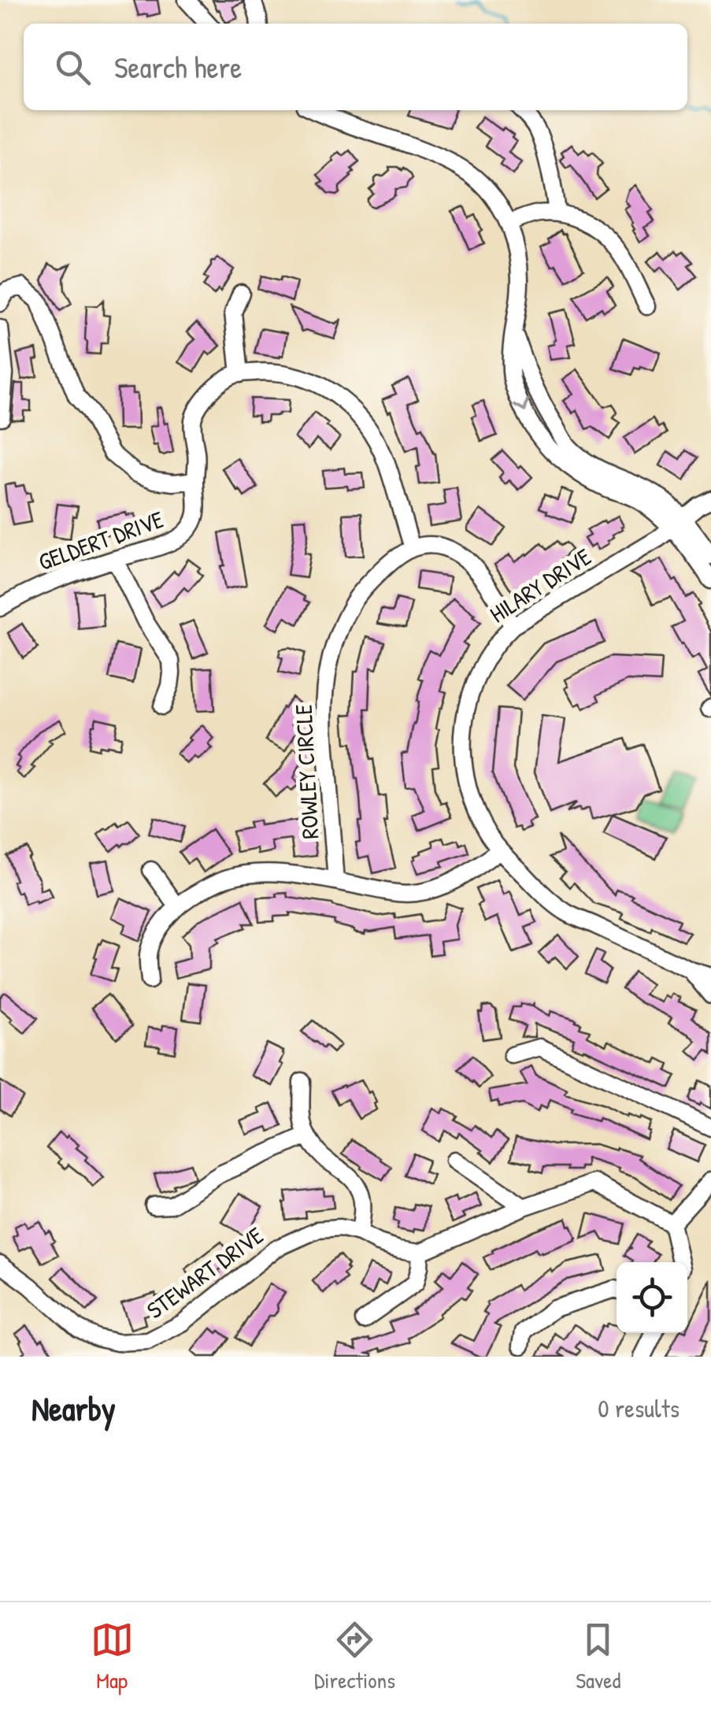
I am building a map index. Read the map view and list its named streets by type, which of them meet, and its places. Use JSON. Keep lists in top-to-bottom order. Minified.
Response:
{"streets":{"street":["GELDERT DRIVE","HILARY DRIVE","ROWLEY CIRCLE","STEWART DRIVE"]},"page":{"search":"Search here","heading":["Nearby","0 results"],"nav":["Map","Directions","Saved"]}}
